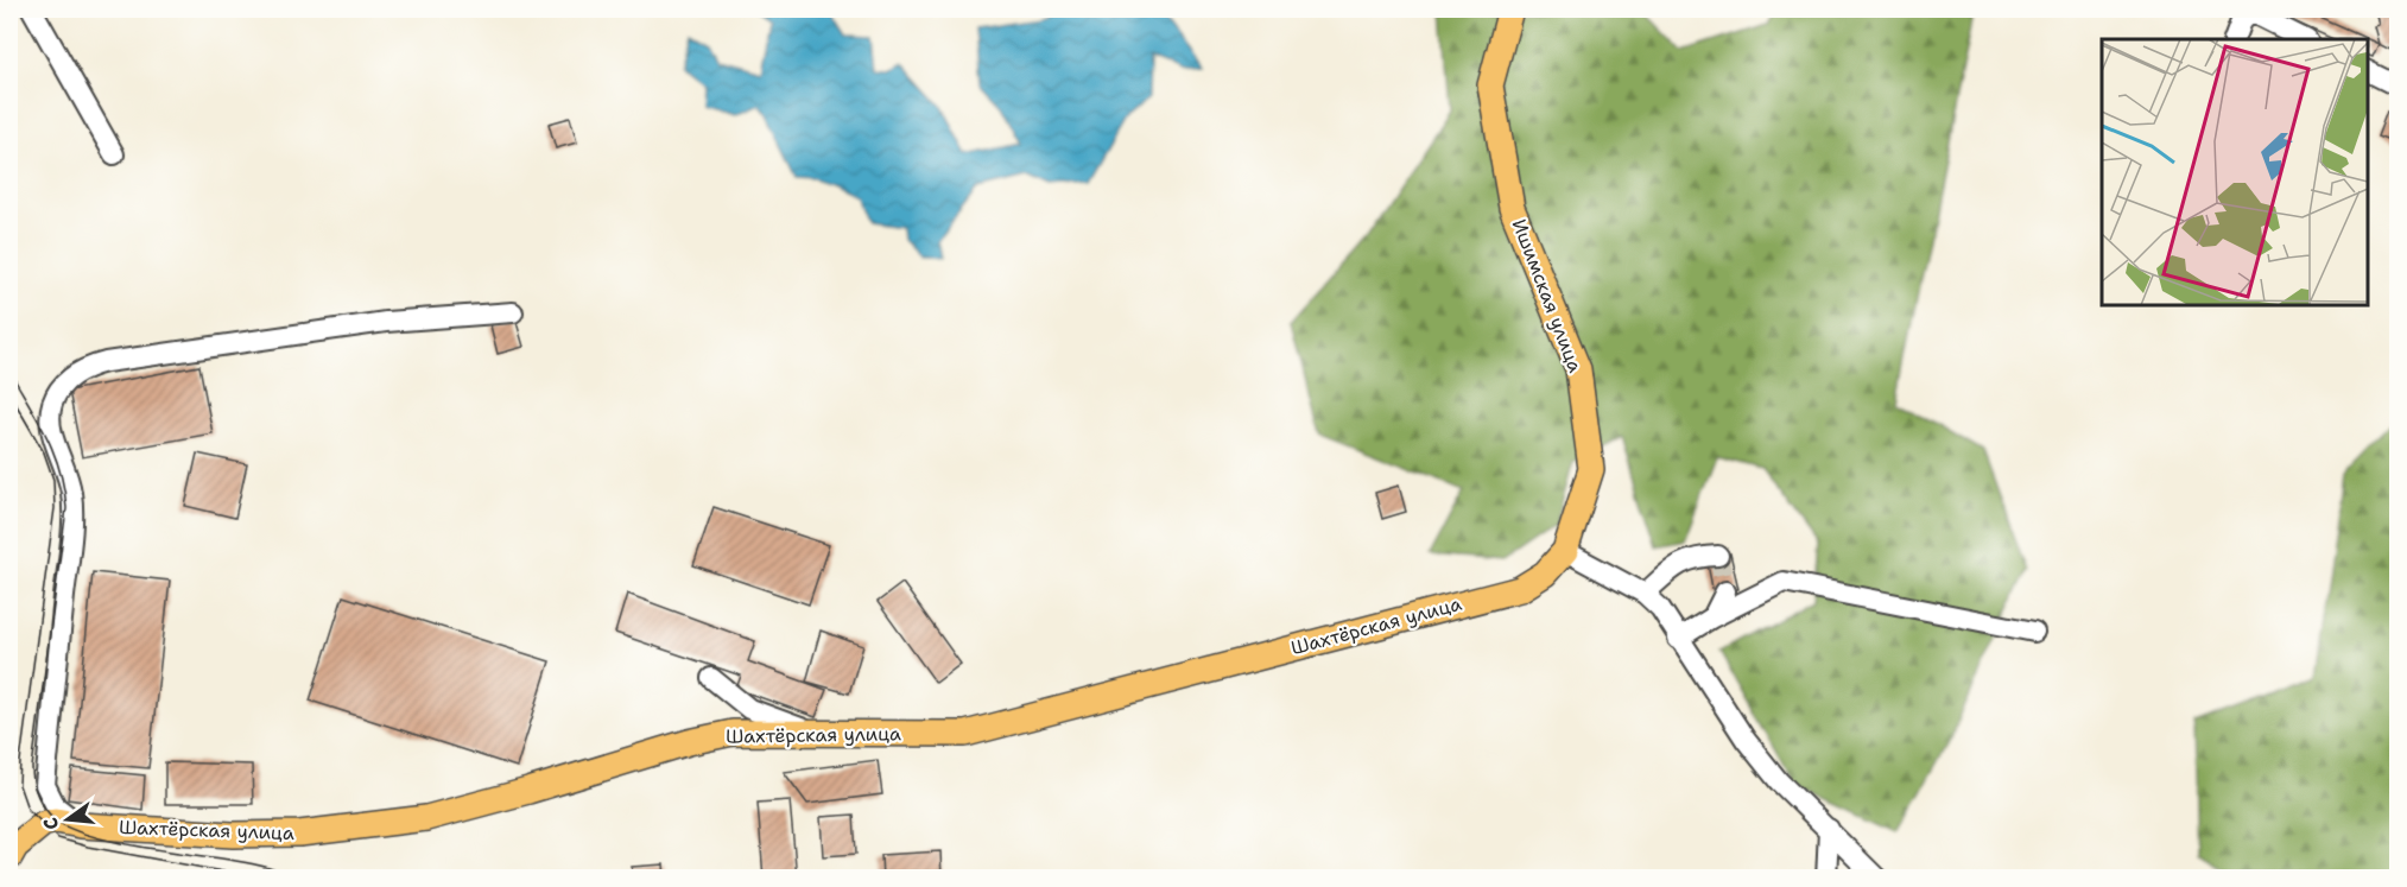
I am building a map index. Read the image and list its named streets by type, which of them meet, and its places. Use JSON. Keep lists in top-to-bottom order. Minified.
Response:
{"streets":{"main road":["Ишимская улица","Шахтёрская улица"]},"crossings":[["Ишимская улица","Шахтёрская улица"]],"north":"left"}
